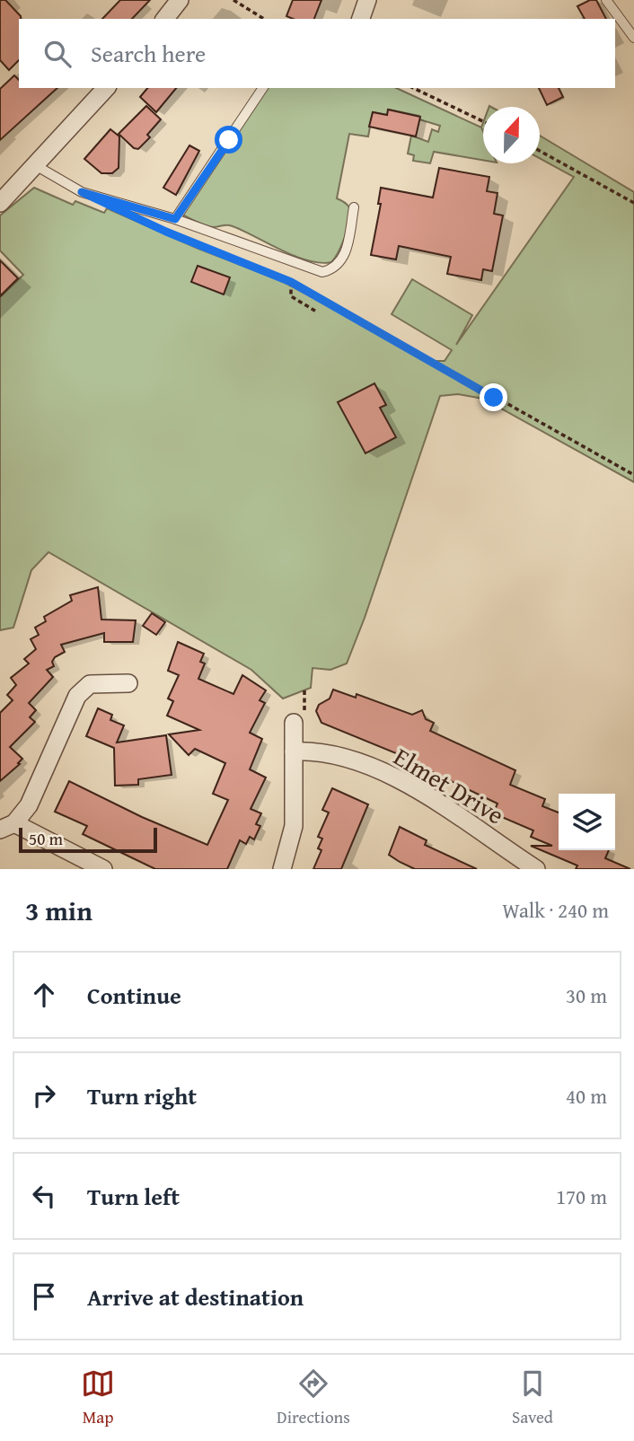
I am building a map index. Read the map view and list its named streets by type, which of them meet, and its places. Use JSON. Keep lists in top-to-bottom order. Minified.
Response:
{"streets":{"street":["Elmet Drive"]},"scale_bar":"50 m","north":"top","page":{"search":"Search here","scale":"50 m","heading":["3 min","Walk · 240 m"],"list":[["Continue","30 m"],["Turn right","40 m"],["Turn left","170 m"],"Arrive at destination"],"nav":["Map","Directions","Saved"]}}
